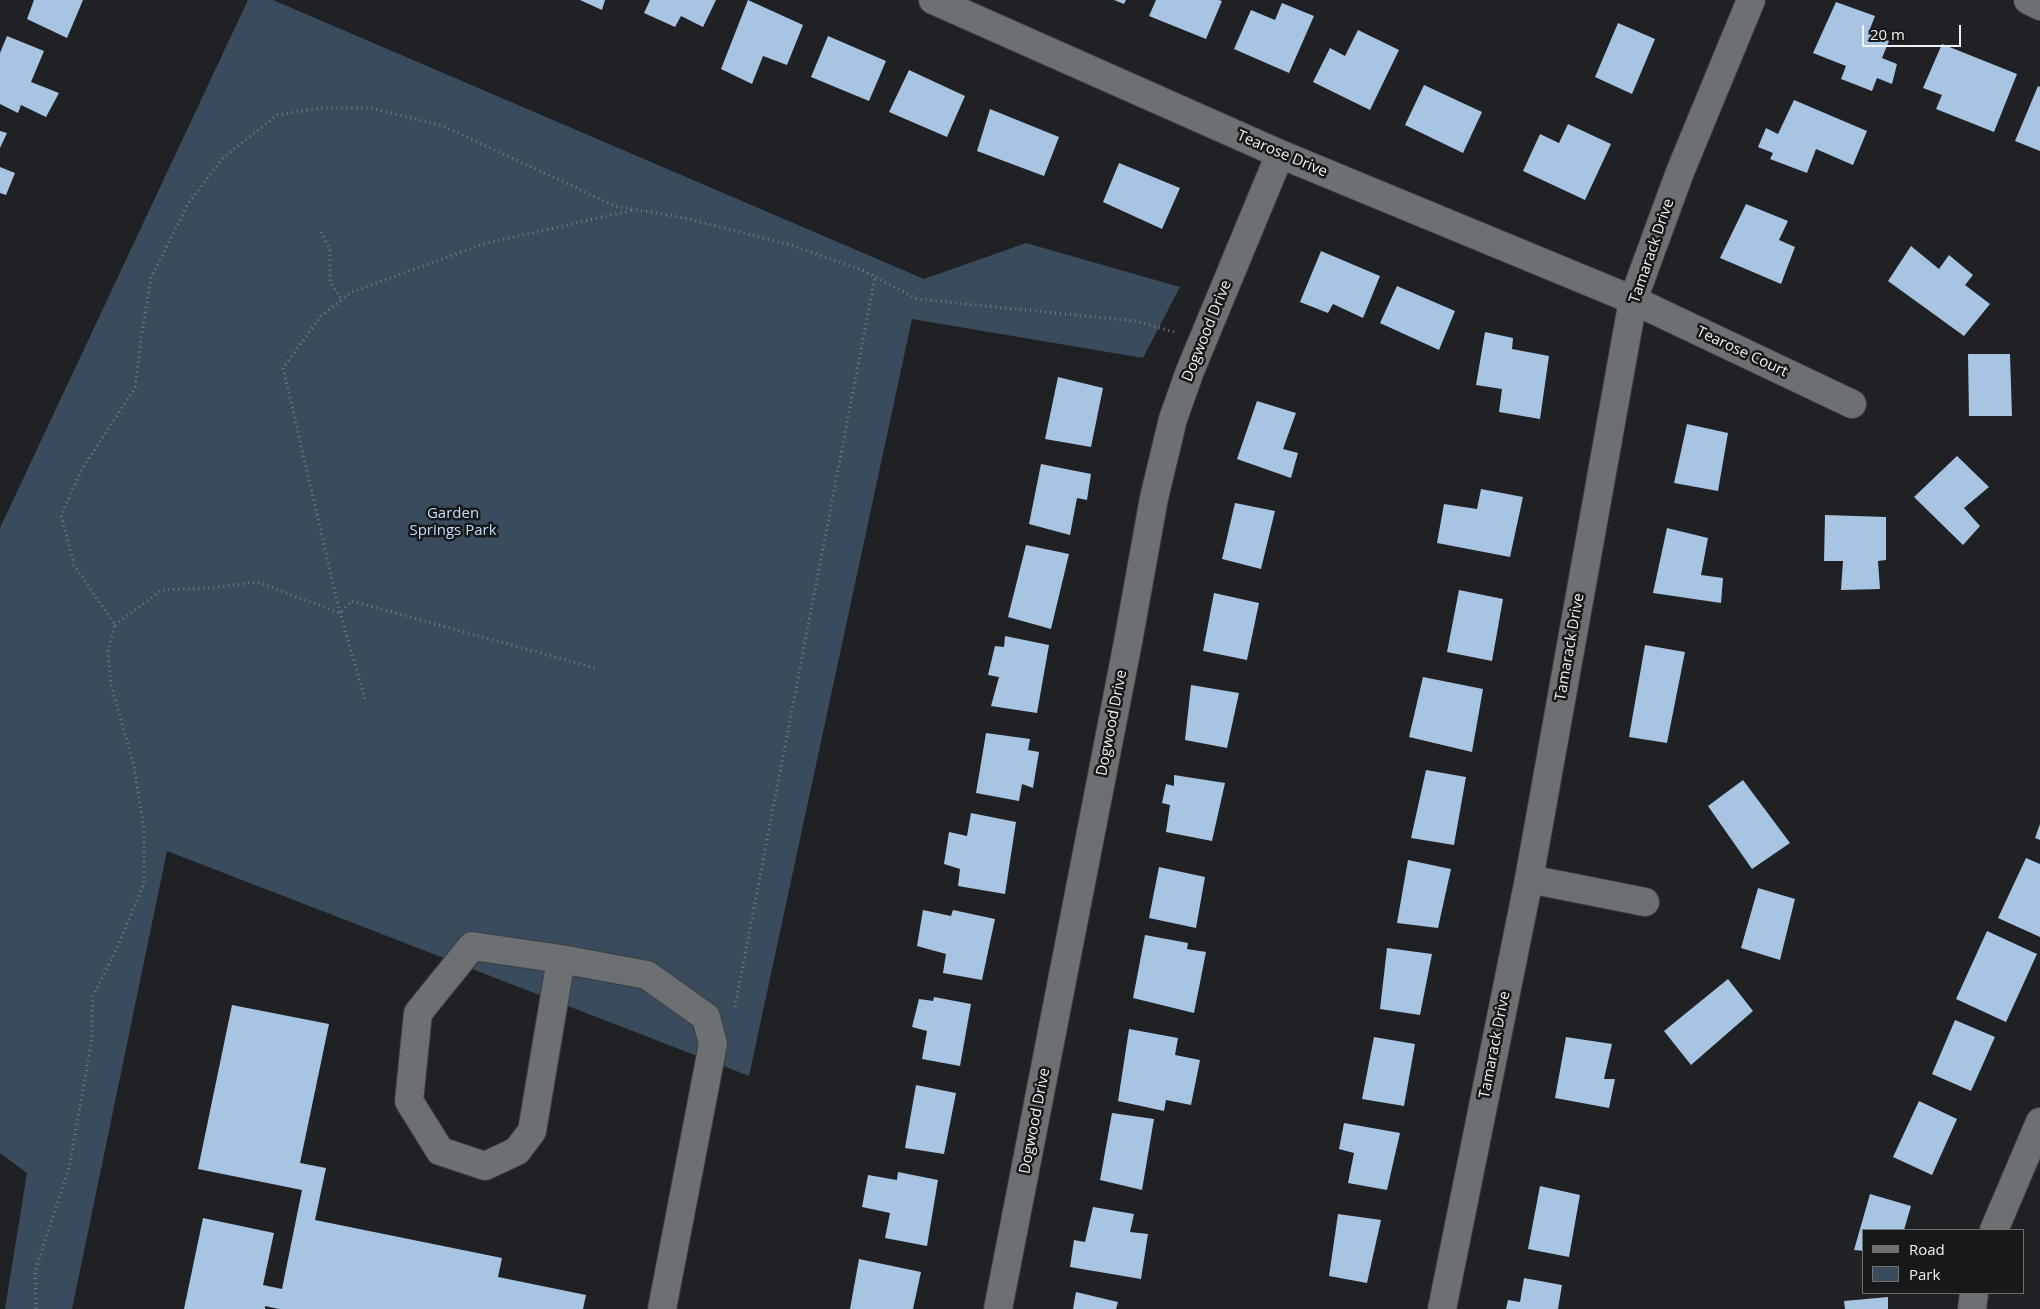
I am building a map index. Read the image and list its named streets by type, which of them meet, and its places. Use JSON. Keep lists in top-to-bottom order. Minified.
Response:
{"streets":{"street":["Tearose Drive","Tamarack Drive","Dogwood Drive","Tearose Court"]},"crossings":[["Tearose Drive","Tamarack Drive"],["Tearose Drive","Dogwood Drive"],["Tearose Drive","Tearose Court"],["Tamarack Drive","Tearose Court"]],"parks":["Garden Springs Park"],"legend":["Road","Park"],"scale_bar":"20 m"}
